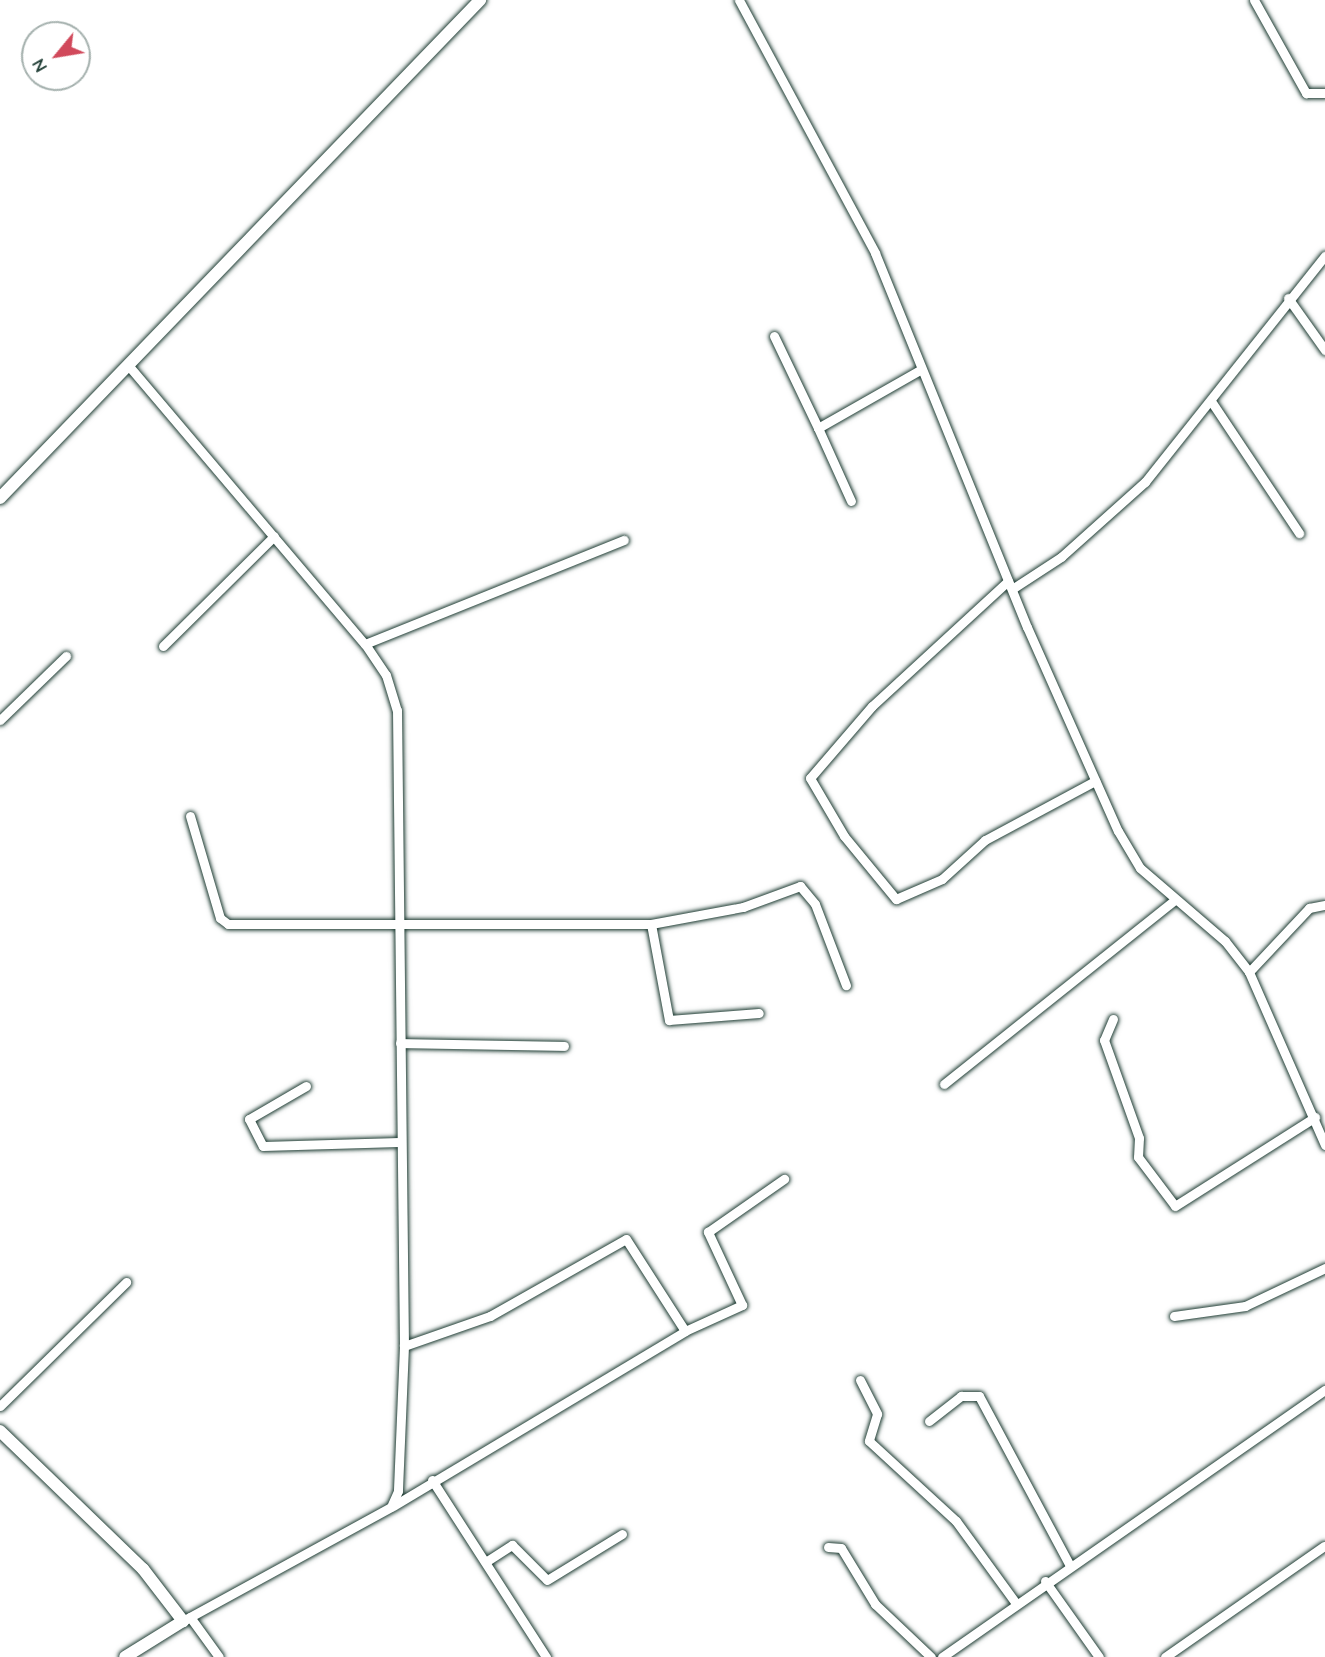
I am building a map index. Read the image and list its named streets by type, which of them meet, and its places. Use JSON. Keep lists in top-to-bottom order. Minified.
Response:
{"north":"bottom left"}
